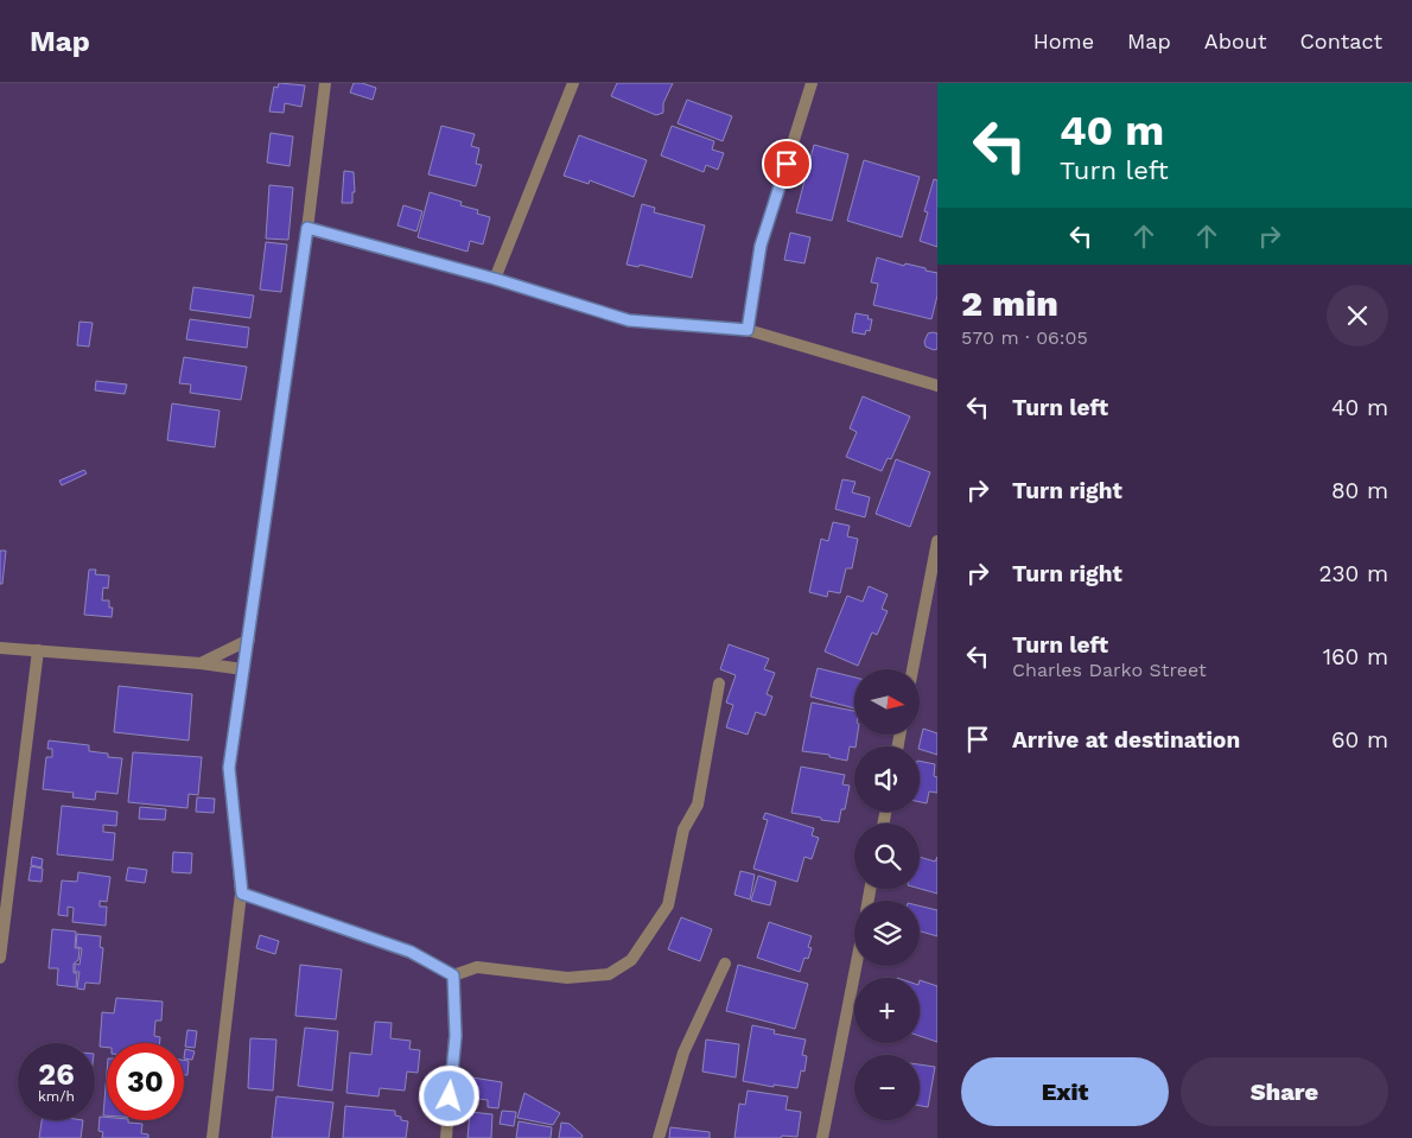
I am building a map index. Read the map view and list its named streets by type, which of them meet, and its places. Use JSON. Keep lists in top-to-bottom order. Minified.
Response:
{"north":"right","page":{"header":"Map","nav":["Home","Map","About","Contact"],"turn":["40 m","Turn left"],"heading":["2 min","570 m · 06:05"],"list":[{"name":"Turn left","value":"40 m"},{"name":"Turn right","value":"80 m"},{"name":"Turn right","value":"230 m"},{"name":"Turn left","note":"Charles Darko Street","value":"160 m"},{"name":"Arrive at destination","value":"60 m"}],"map_buttons":["+","−"],"speed":"26 km/h","limit":"30","buttons":["Exit","Share"]}}
